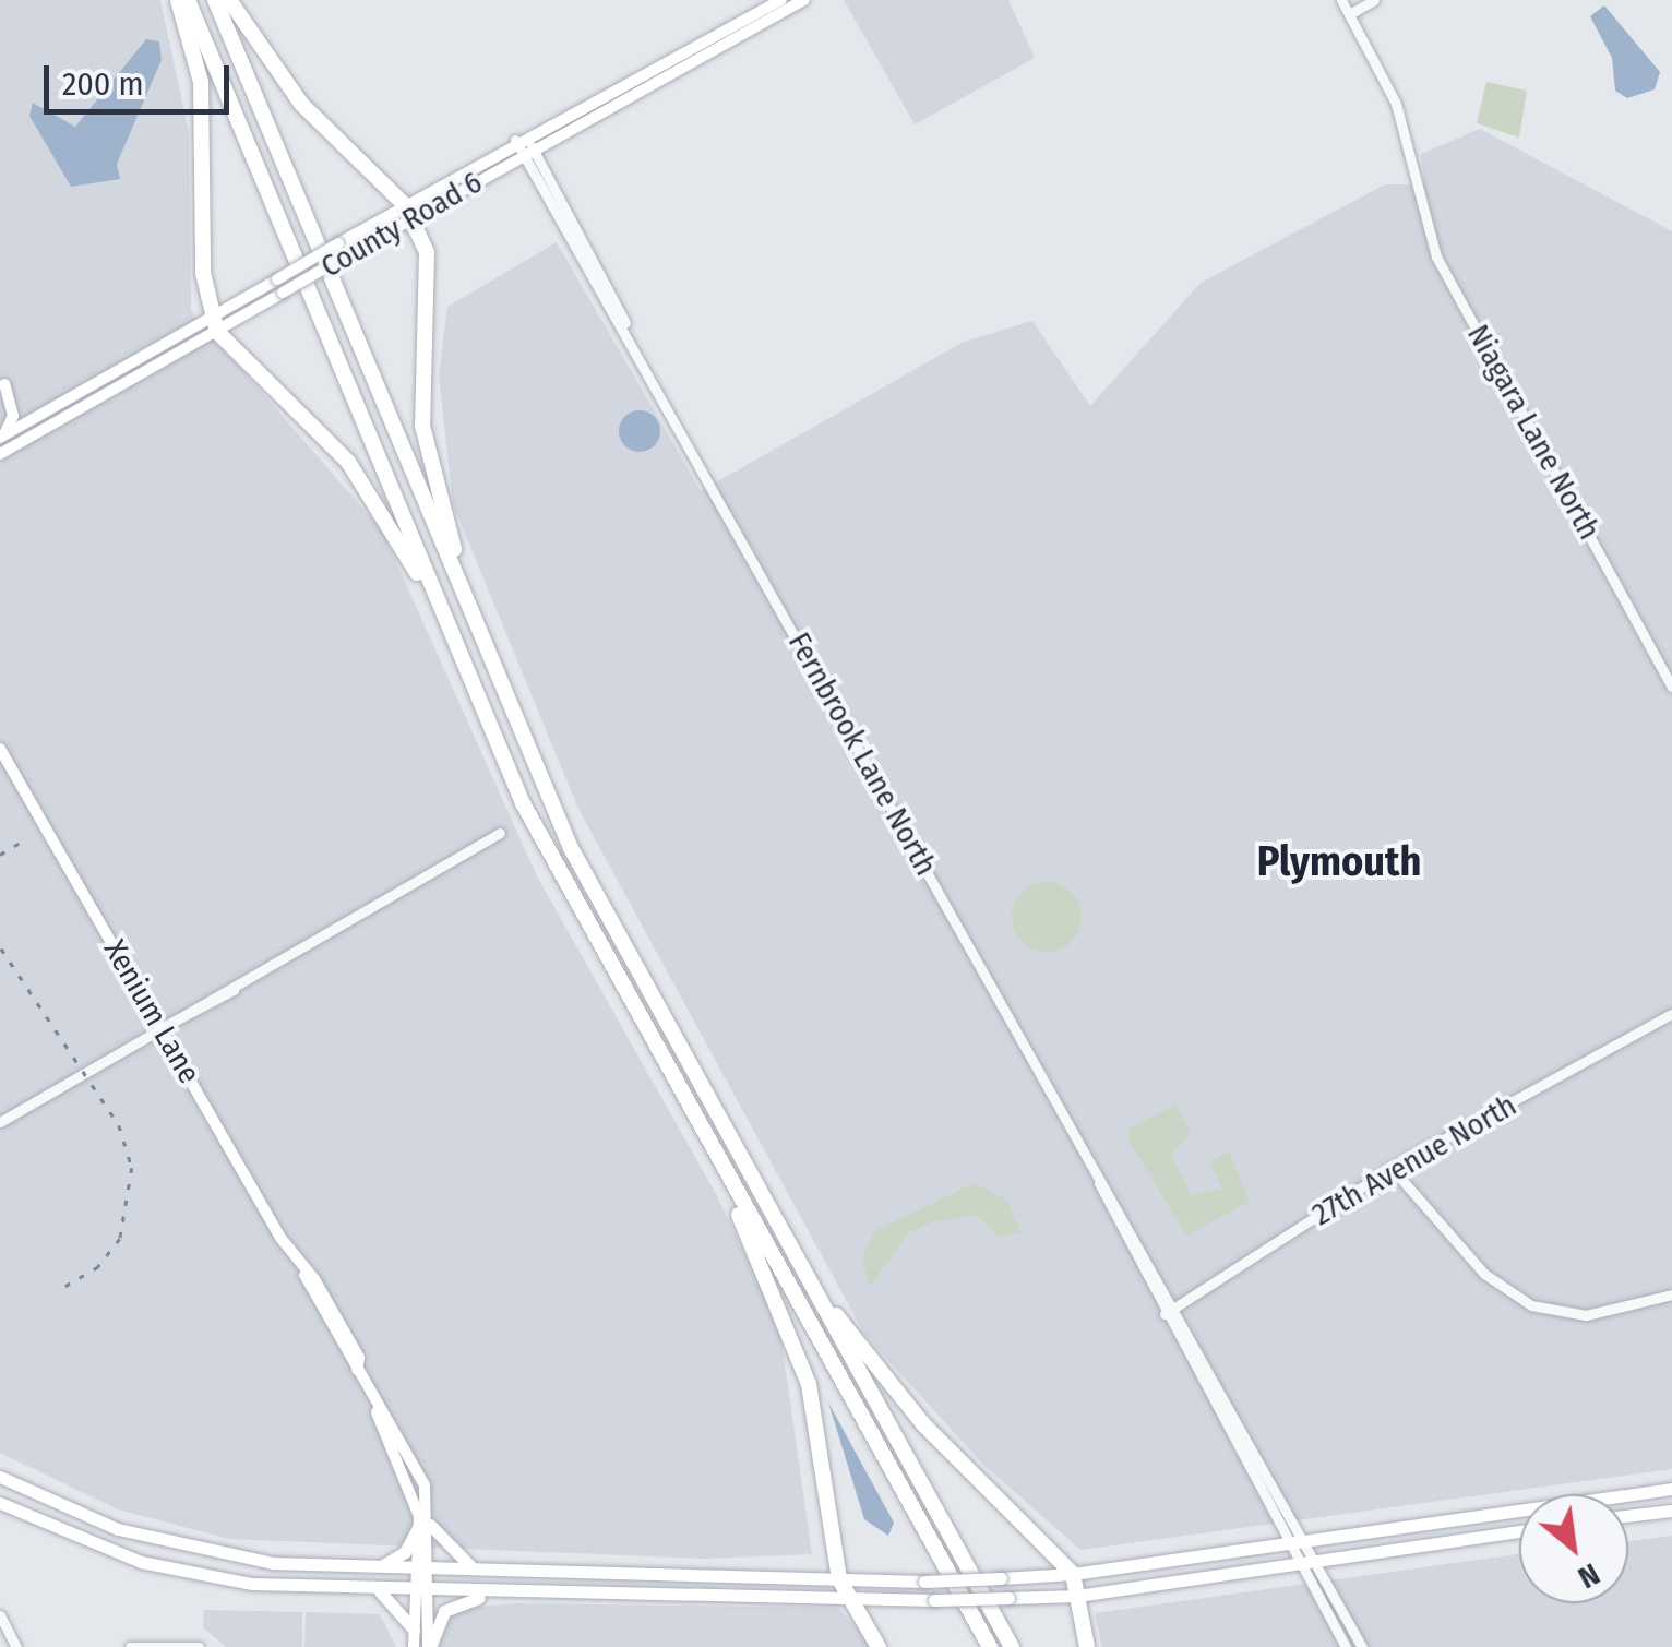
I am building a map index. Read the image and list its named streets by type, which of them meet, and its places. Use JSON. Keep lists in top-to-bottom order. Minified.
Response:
{"streets":{"main road":["County Road 6","Xenium Lane"],"street":["Niagara Lane North","Fernbrook Lane North","27th Avenue North"]},"crossings":[["County Road 6","Fernbrook Lane North"],["Fernbrook Lane North","27th Avenue North"]],"districts":["Plymouth"],"scale_bar":"200 m","north":"bottom right"}
